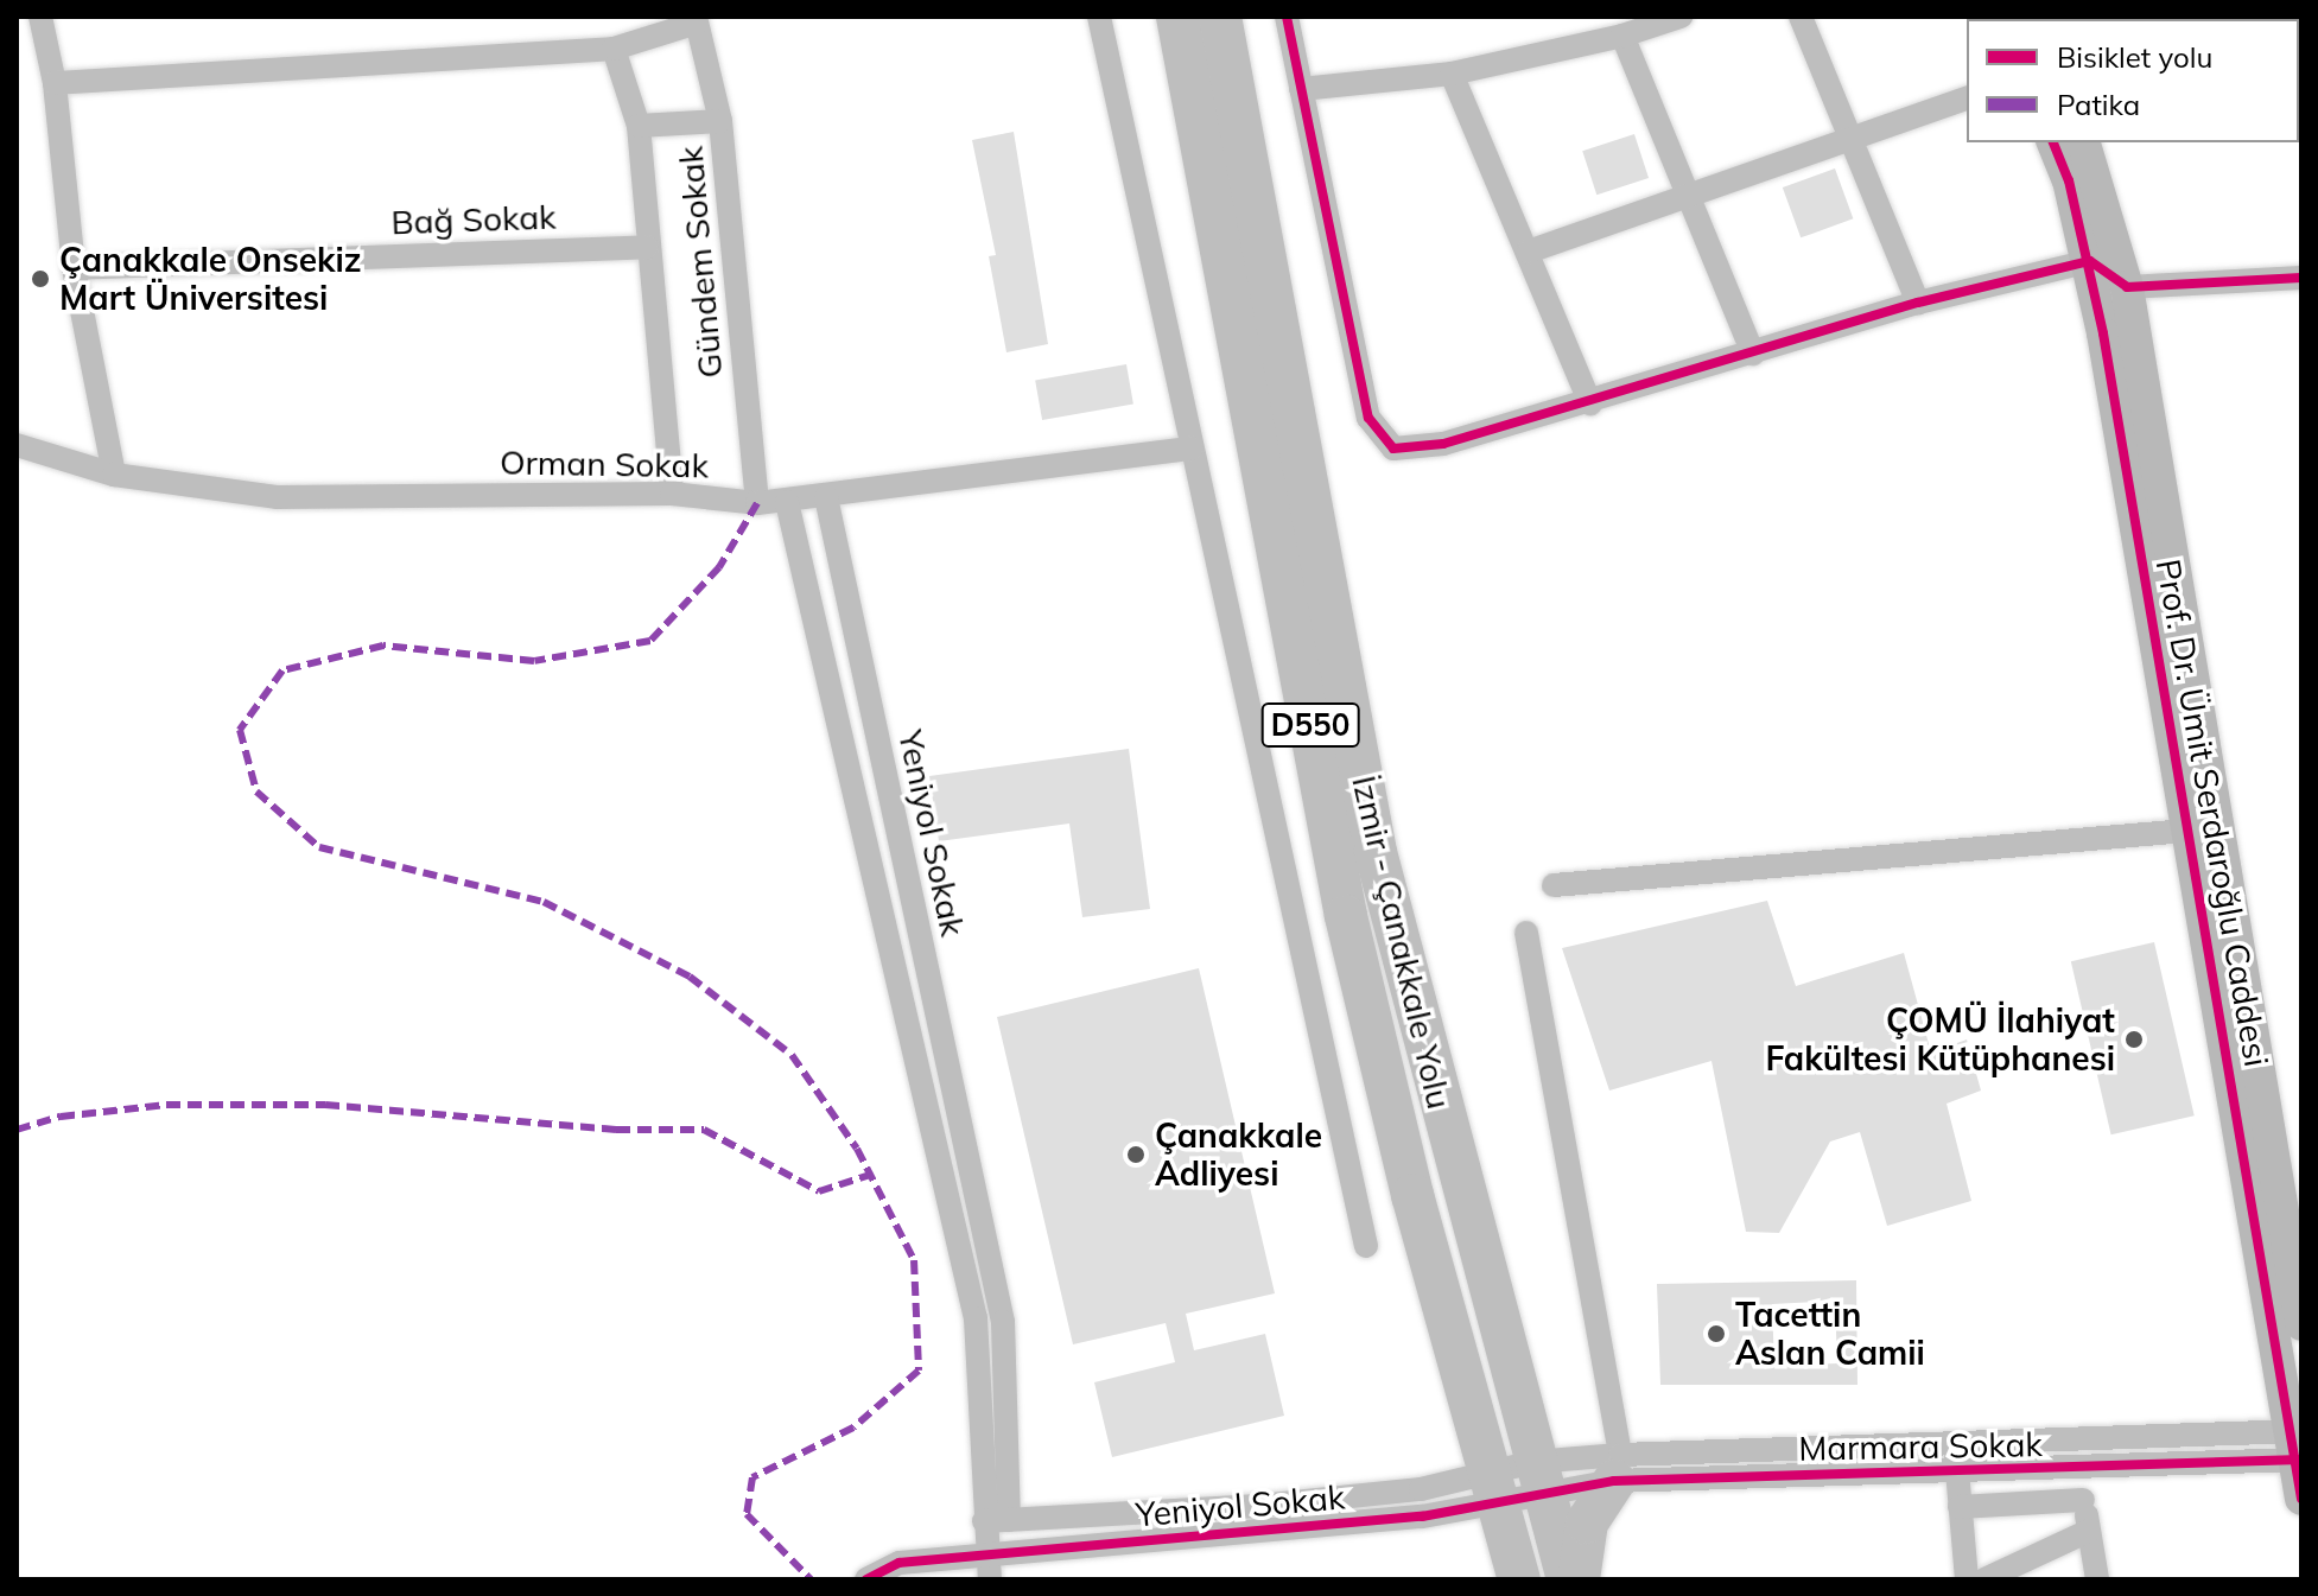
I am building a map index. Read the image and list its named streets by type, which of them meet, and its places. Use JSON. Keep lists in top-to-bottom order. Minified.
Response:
{"streets":{"highway":["D550","İzmir - Çanakkale Yolu"],"street":["Bağ Sokak","Gündem Sokak","Orman Sokak","Prof. Dr. Ümit Serdaroğlu Caddesi","Yeniyol Sokak","Marmara Sokak"]},"crossings":[["Gündem Sokak","Orman Sokak"],["Orman Sokak","Yeniyol Sokak"],["Prof. Dr. Ümit Serdaroğlu Caddesi","Marmara Sokak"],["Yeniyol Sokak","İzmir - Çanakkale Yolu"],["Yeniyol Sokak","Marmara Sokak"],["İzmir - Çanakkale Yolu","Marmara Sokak"]],"places":["Çanakkale Onsekiz Mart Üniversitesi","ÇOMÜ İlahiyat Fakültesi Kütüphanesi","Çanakkale Adliyesi","Tacettin Aslan Camii"],"legend":["Bisiklet yolu","Patika"]}
